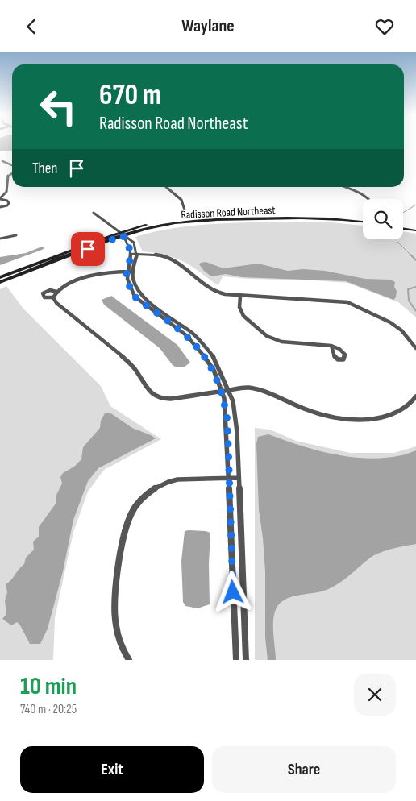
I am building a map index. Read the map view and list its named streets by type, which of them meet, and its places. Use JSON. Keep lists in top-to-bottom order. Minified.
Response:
{"streets":{"main road":["Radisson Road Northeast"]},"page":{"header":"Waylane","turn":["670 m","Radisson Road Northeast"],"then":"Then","heading":["10 min","740 m · 20:25"],"buttons":["Exit","Share"]}}
